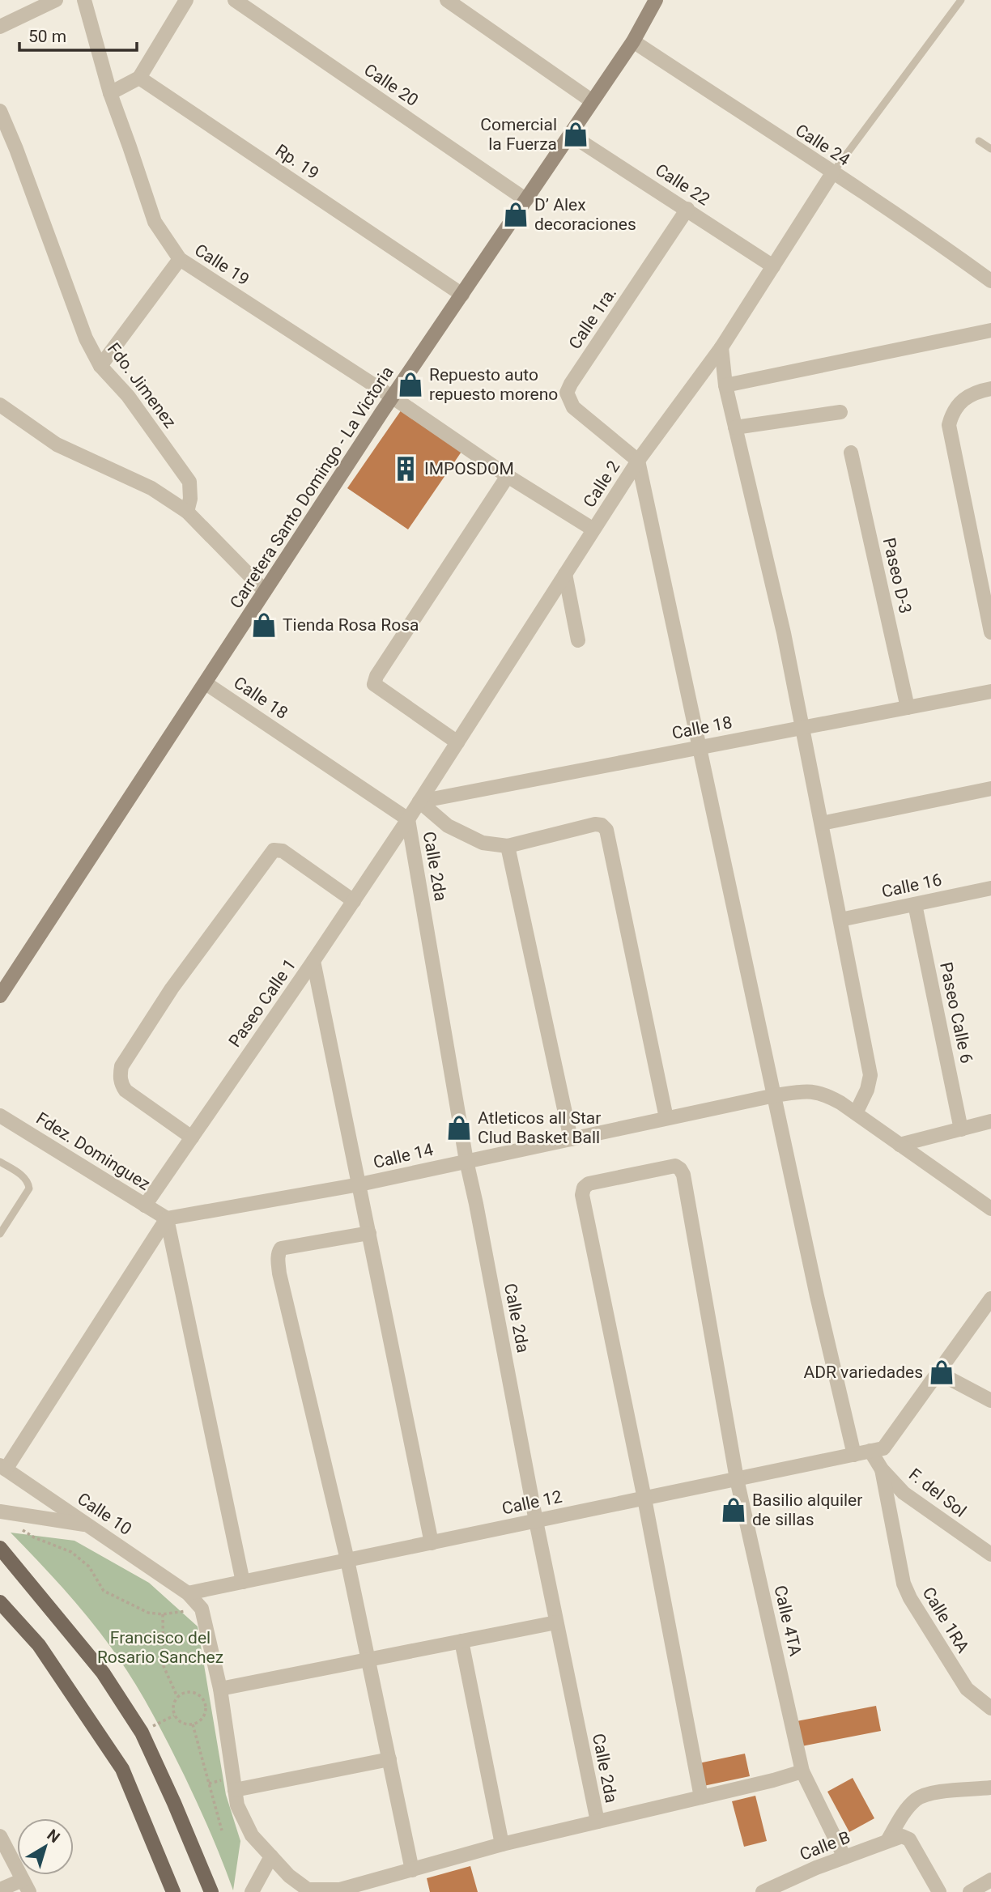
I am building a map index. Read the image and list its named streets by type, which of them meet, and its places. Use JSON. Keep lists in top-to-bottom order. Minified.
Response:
{"streets":{"main road":["Carretera Santo Domingo - La Victoria"],"street":["Calle 20","Calle 24","Rp. 19","Calle 22","Calle 19","Calle 1ra.","Fdo. Jimenez","Calle 2","Paseo D-3","Calle 18","Calle 2da","Calle 16","Paseo Calle 1","Paseo Calle 6","Fdez. Dominguez","Calle 14","F. del Sol","Calle 12","Calle 10","Calle 1RA","Calle 4TA","Calle B"]},"crossings":[["Calle 20","Carretera Santo Domingo - La Victoria"],["Calle 24","Calle 2"],["Calle 24","Carretera Santo Domingo - La Victoria"],["Rp. 19","Carretera Santo Domingo - La Victoria"],["Calle 22","Calle 1ra."],["Calle 22","Calle 2"],["Calle 22","Carretera Santo Domingo - La Victoria"],["Calle 19","Calle 2"],["Calle 19","Carretera Santo Domingo - La Victoria"],["Calle 1ra.","Calle 2"],["Calle 2","Calle 18"],["Calle 2","Calle 2da"],["Calle 2","Paseo Calle 1"],["Carretera Santo Domingo - La Victoria","Calle 18"],["Paseo D-3","Calle 18"],["Calle 18","Calle 2da"],["Calle 18","Paseo Calle 1"],["Calle 2da","Paseo Calle 1"],["Calle 2da","Calle 14"],["Calle 2da","Calle 12"],["Calle 16","Paseo Calle 6"],["Paseo Calle 1","Fdez. Dominguez"],["Fdez. Dominguez","Calle 14"],["F. del Sol","Calle 12"],["F. del Sol","Calle 1RA"],["Calle 12","Calle 10"],["Calle 12","Calle 4TA"],["Calle 4TA","Calle B"]],"parks":["Francisco del Rosario Sanchez"],"places":{"shop":["Comercial la Fuerza","D’ Alex decoraciones","Repuesto auto repuesto moreno","Tienda Rosa Rosa","Atleticos all Star Clud Basket Ball","ADR variedades","Basilio alquiler de sillas"],"building":["IMPOSDOM"]},"scale_bar":"50 m","north":"top right"}
